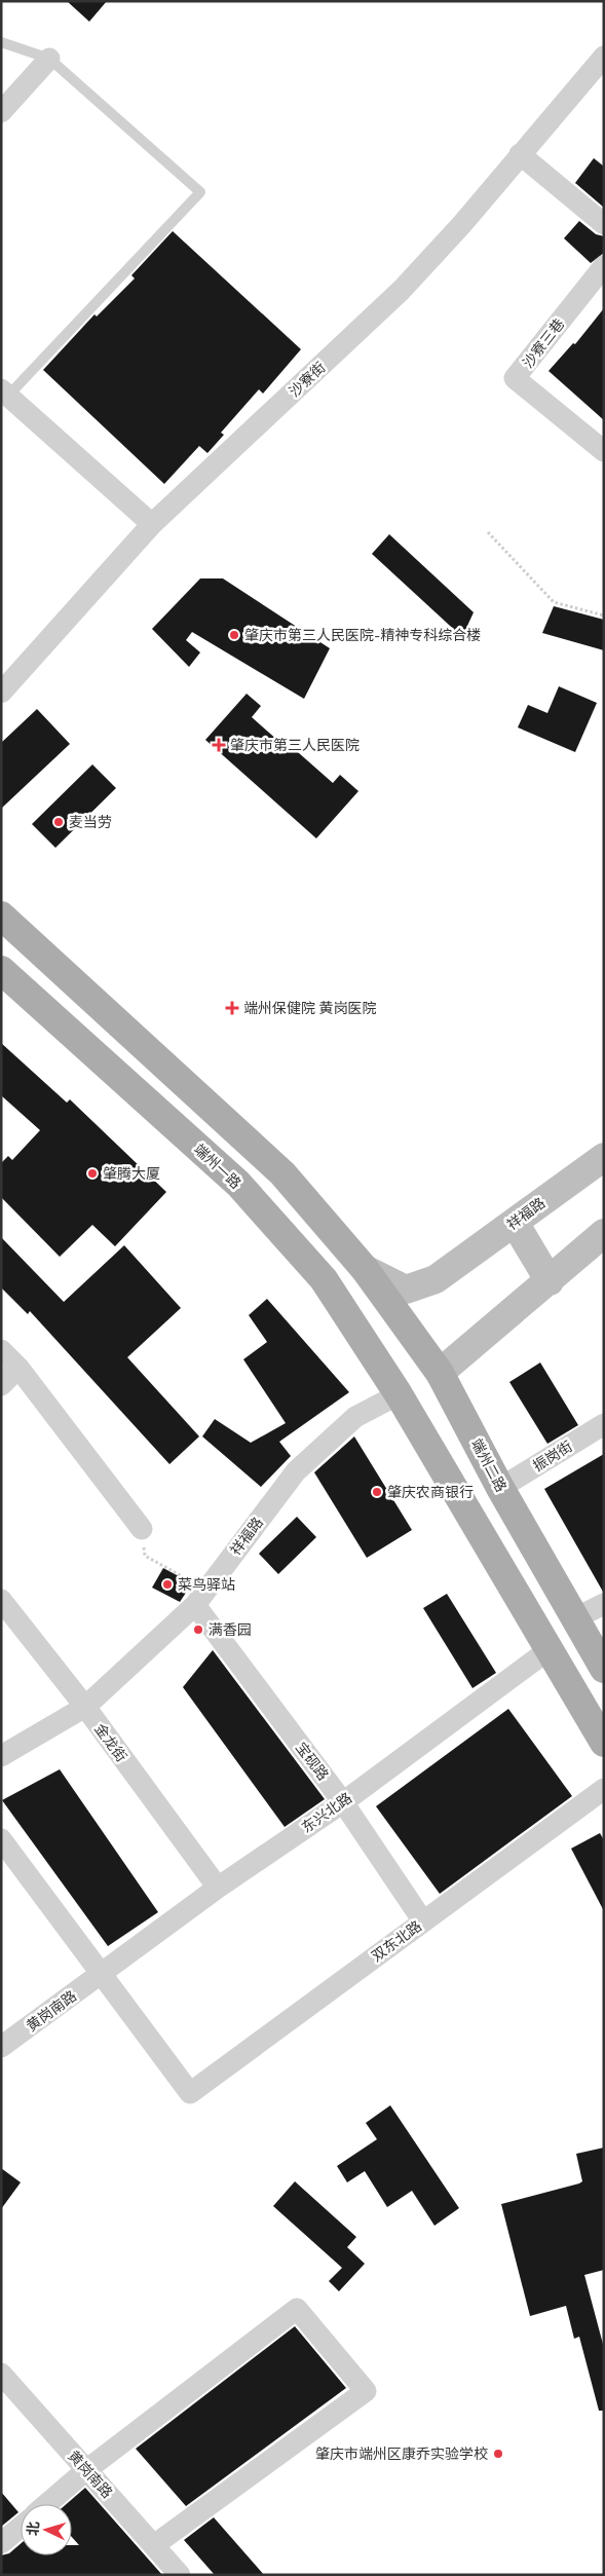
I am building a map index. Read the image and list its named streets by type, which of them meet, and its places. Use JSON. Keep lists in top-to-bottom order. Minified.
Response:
{"streets":{"main road":["端州一路","端州二路"],"street":["沙寮三巷","沙寮街","祥福路","振岗街","金龙街","宝砚路","东兴北路","双东北路","黄岗南路"]},"crossings":[["端州一路","祥福路"],["祥福路","端州二路"],["祥福路","金龙街"],["祥福路","宝砚路"],["振岗街","端州二路"],["金龙街","东兴北路"],["宝砚路","东兴北路"],["宝砚路","双东北路"],["东兴北路","双东北路"],["东兴北路","黄岗南路"],["双东北路","黄岗南路"]],"places":{"other":["肇庆市第三人民医院-精神专科综合楼","麦当劳","肇腾大厦","肇庆农商银行","菜鸟驿站","满香园","肇庆市端州区康乔实验学校"],"health":["肇庆市第三人民医院","端州保健院 黄岗医院"]},"north":"left"}
